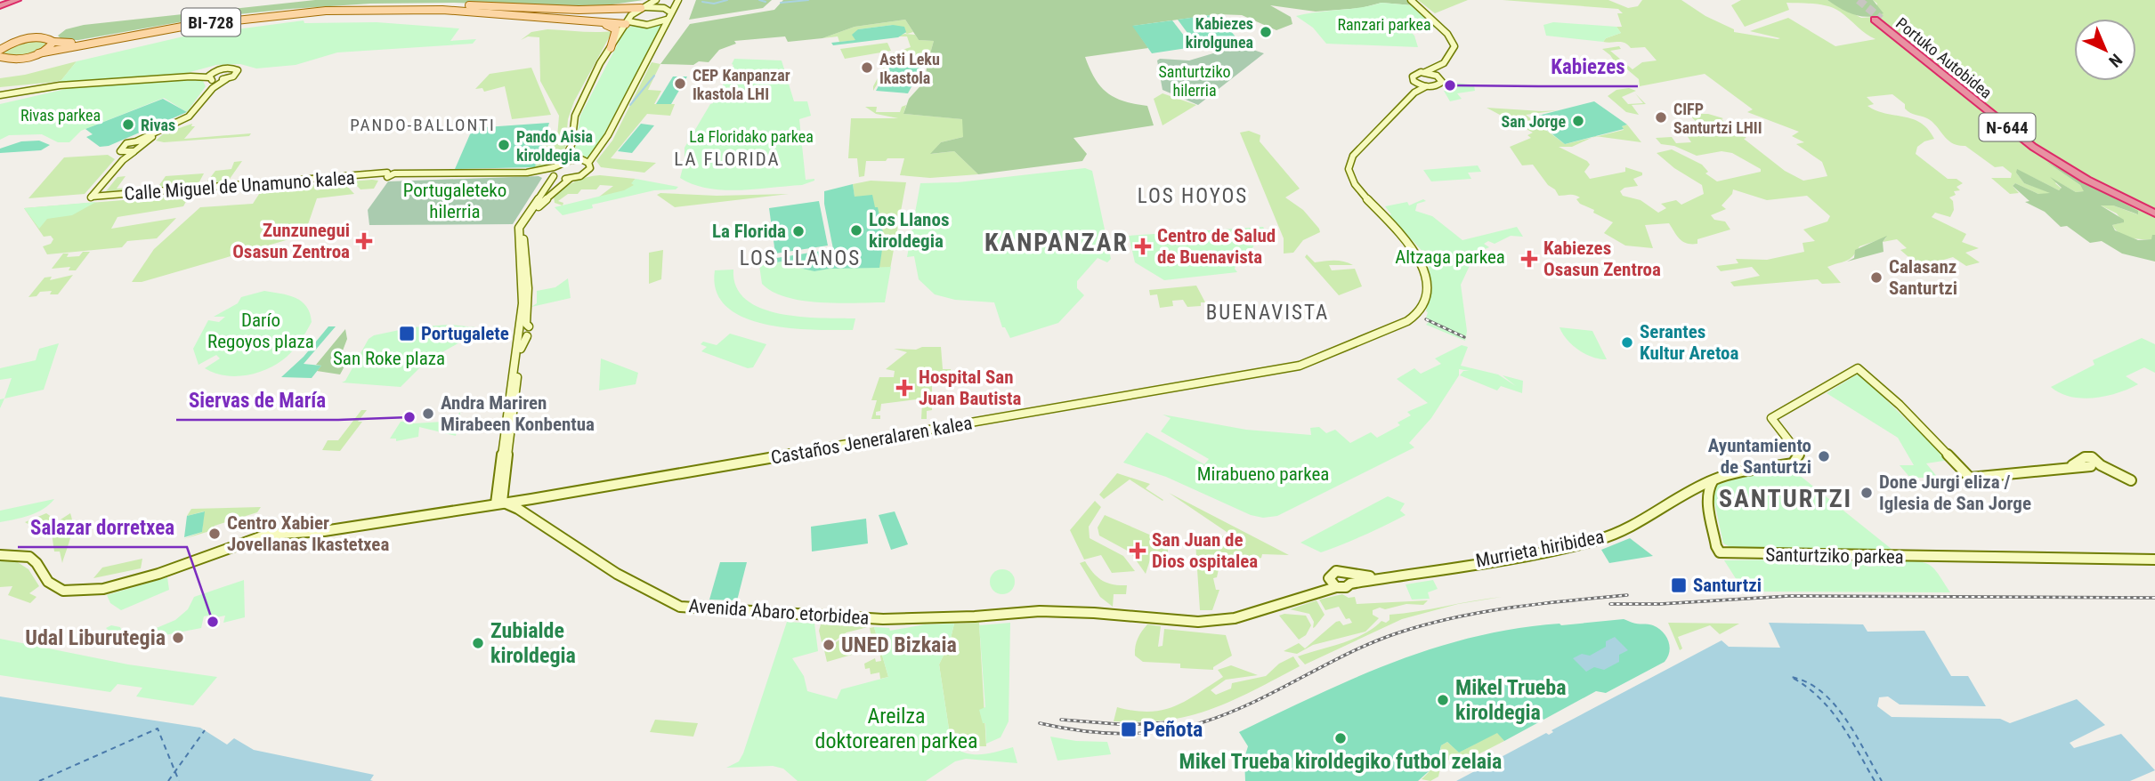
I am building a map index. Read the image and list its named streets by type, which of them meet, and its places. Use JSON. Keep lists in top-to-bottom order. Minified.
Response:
{"streets":{"highway":["Portuko Autobidea","N-644"],"main road":["BI-728"],"street":["Calle Miguel de Unamuno kalea","Castaños Jeneralaren kalea","Murrieta hiribidea","Santurtziko parkea","Avenida Abaro etorbidea"]},"crossings":[["Castaños Jeneralaren kalea","Avenida Abaro etorbidea"],["Murrieta hiribidea","Santurtziko parkea"]],"districts":["PANDO-BALLONTI","LA FLORIDA","LOS HOYOS","KANPANZAR","LOS LLANOS","BUENAVISTA","SANTURTZI"],"parks":["Ranzari parkea","Santurtziko hilerria","Rivas parkea","La Floridako parkea","Portugaleteko hilerria","Altzaga parkea","Darío Regoyos plaza","San Roke plaza","Mirabueno parkea","Areilza doktorearen parkea"],"places":{"other":["Kabiezes kirolgunea","Asti Leku Ikastola","CEP Kanpanzar Ikastola LHI","Kabiezes","CIFP Santurtzi LHII","San Jorge","Rivas","Pando Aisia kiroldegia","Los Llanos kiroldegia","La Florida","Calasanz Santurtzi","Serantes Kultur Aretoa","Andra Mariren Mirabeen Konbentua","Siervas de María","Ayuntamiento de Santurtzi","Done Jurgi eliza / Iglesia de San Jorge","Centro Xabier Jovellanas Ikastetxea","Salazar dorretxea","Udal Liburutegia","Zubialde kiroldegia","UNED Bizkaia","Mikel Trueba kiroldegia","Mikel Trueba kiroldegiko futbol zelaia"],"health":["Zunzunegui Osasun Zentroa","Centro de Salud de Buenavista","Kabiezes Osasun Zentroa","Hospital San Juan Bautista","San Juan de Dios ospitalea"],"transit":["Portugalete","Santurtzi","Peñota"]},"north":"bottom right"}
